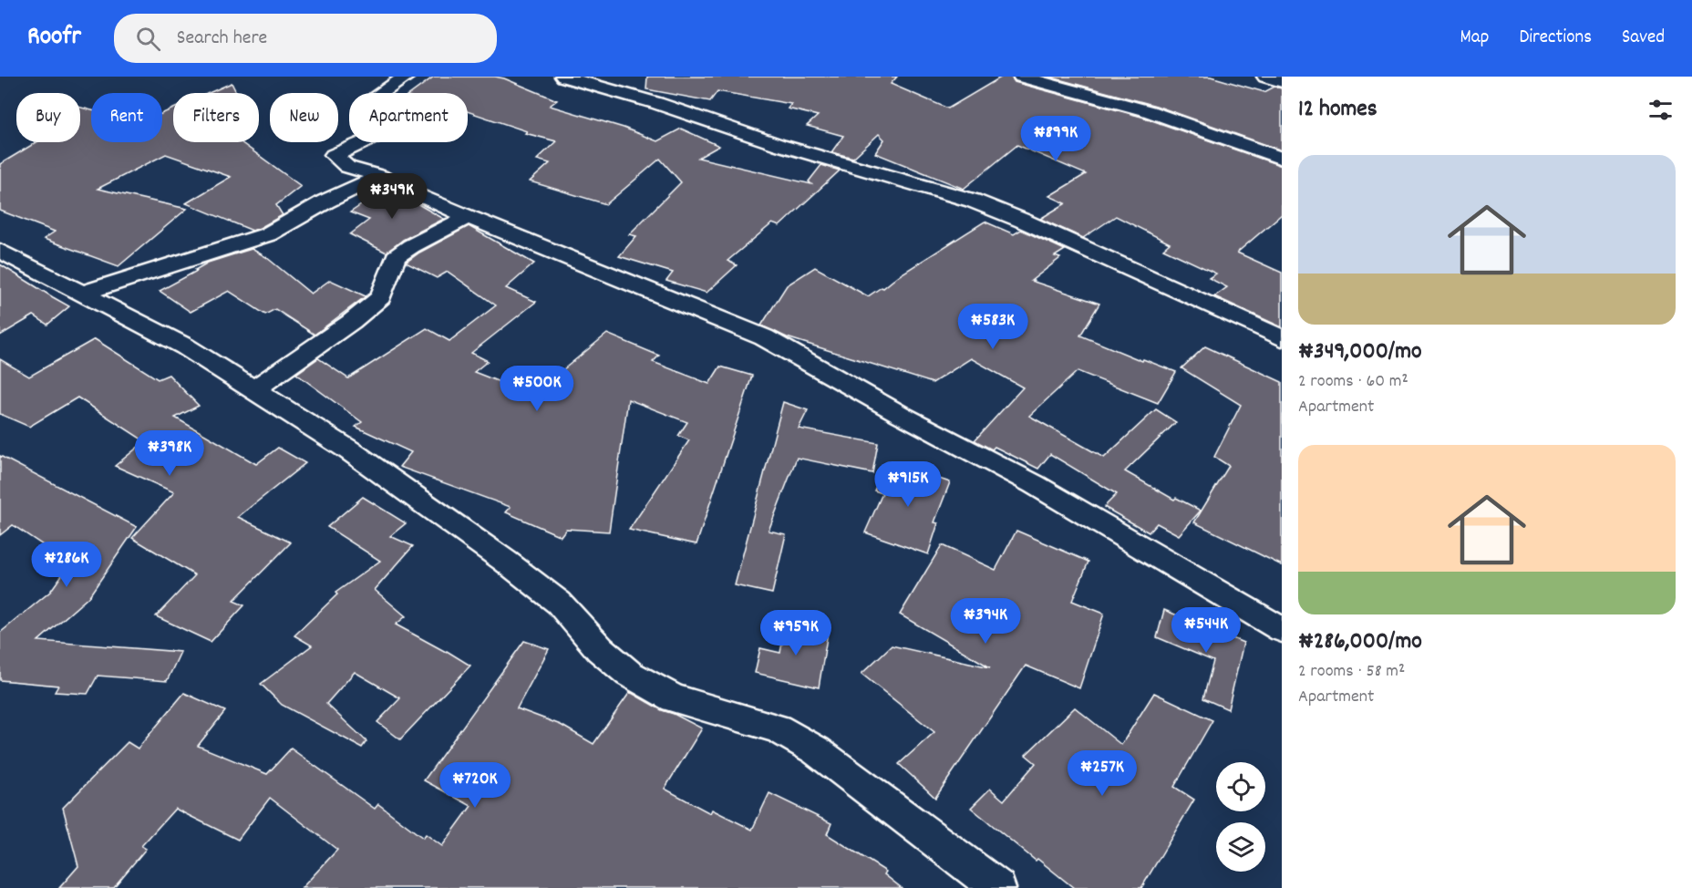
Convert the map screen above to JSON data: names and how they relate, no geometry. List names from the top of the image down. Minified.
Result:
{"page":{"header":"Roofr","search":"Search here","nav":["Map","Directions","Saved"],"heading":"12 homes","chip":["Buy","Rent","Filters","New","Apartment"],"price":["₦899K","₦349K","₦583K","₦500K","₦398K","₦915K","₦286K","₦394K","₦544K","₦959K","₦257K","₦720K"],"list":[{"name":"₦349,000/mo","note":"2 rooms · 60 m² · Apartment"},{"name":"₦286,000/mo","note":"2 rooms · 58 m² · Apartment"}]}}
